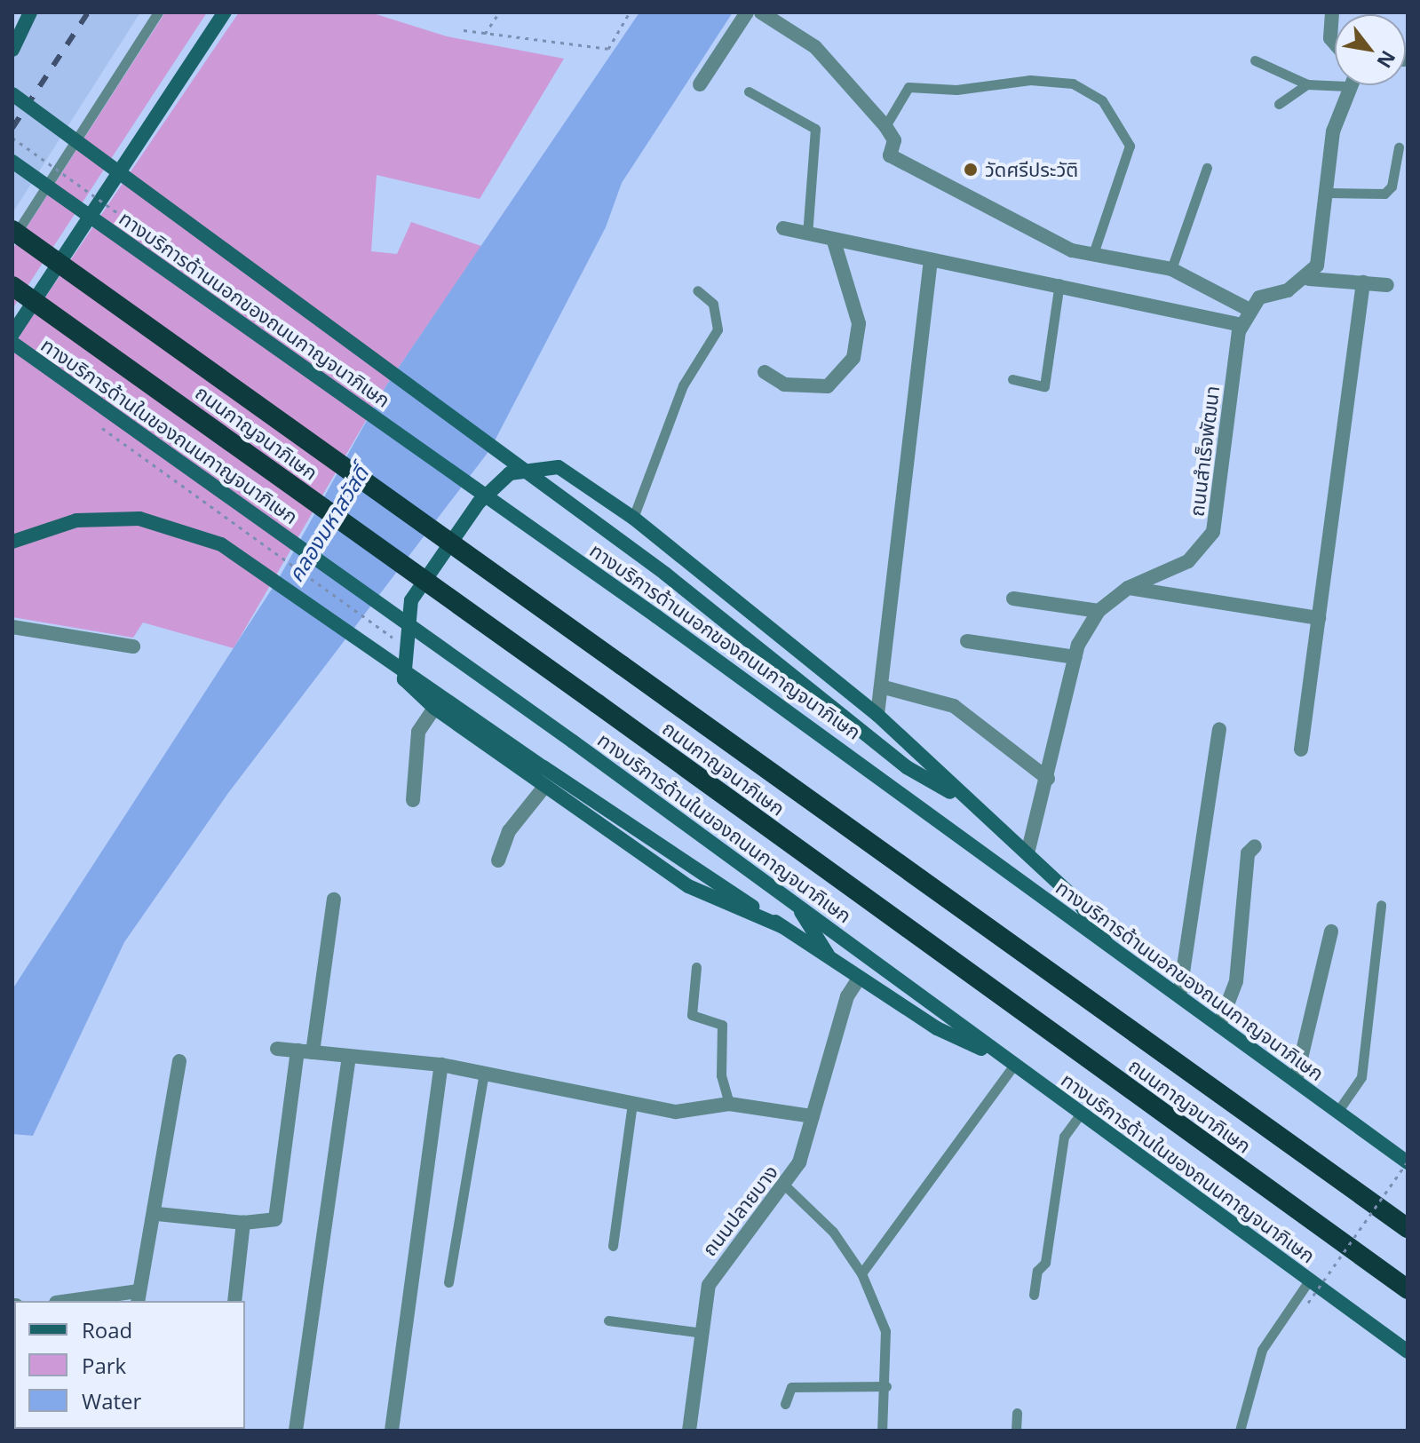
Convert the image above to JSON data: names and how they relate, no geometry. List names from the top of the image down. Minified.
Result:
{"streets":{"highway":["ถนนกาญจนาภิเษก"],"main road":["ทางบริการด้านนอกของถนนกาญจนาภิเษก","ทางบริการด้านในของถนนกาญจนาภิเษก"],"street":["ถนนสำเร็จพัฒนา","ถนนปลายบาง"]},"water":["คลองมหาสวัสดิ์"],"places":["วัดศรีประวัติ"],"legend":["Road","Park","Water"],"north":"bottom right"}
